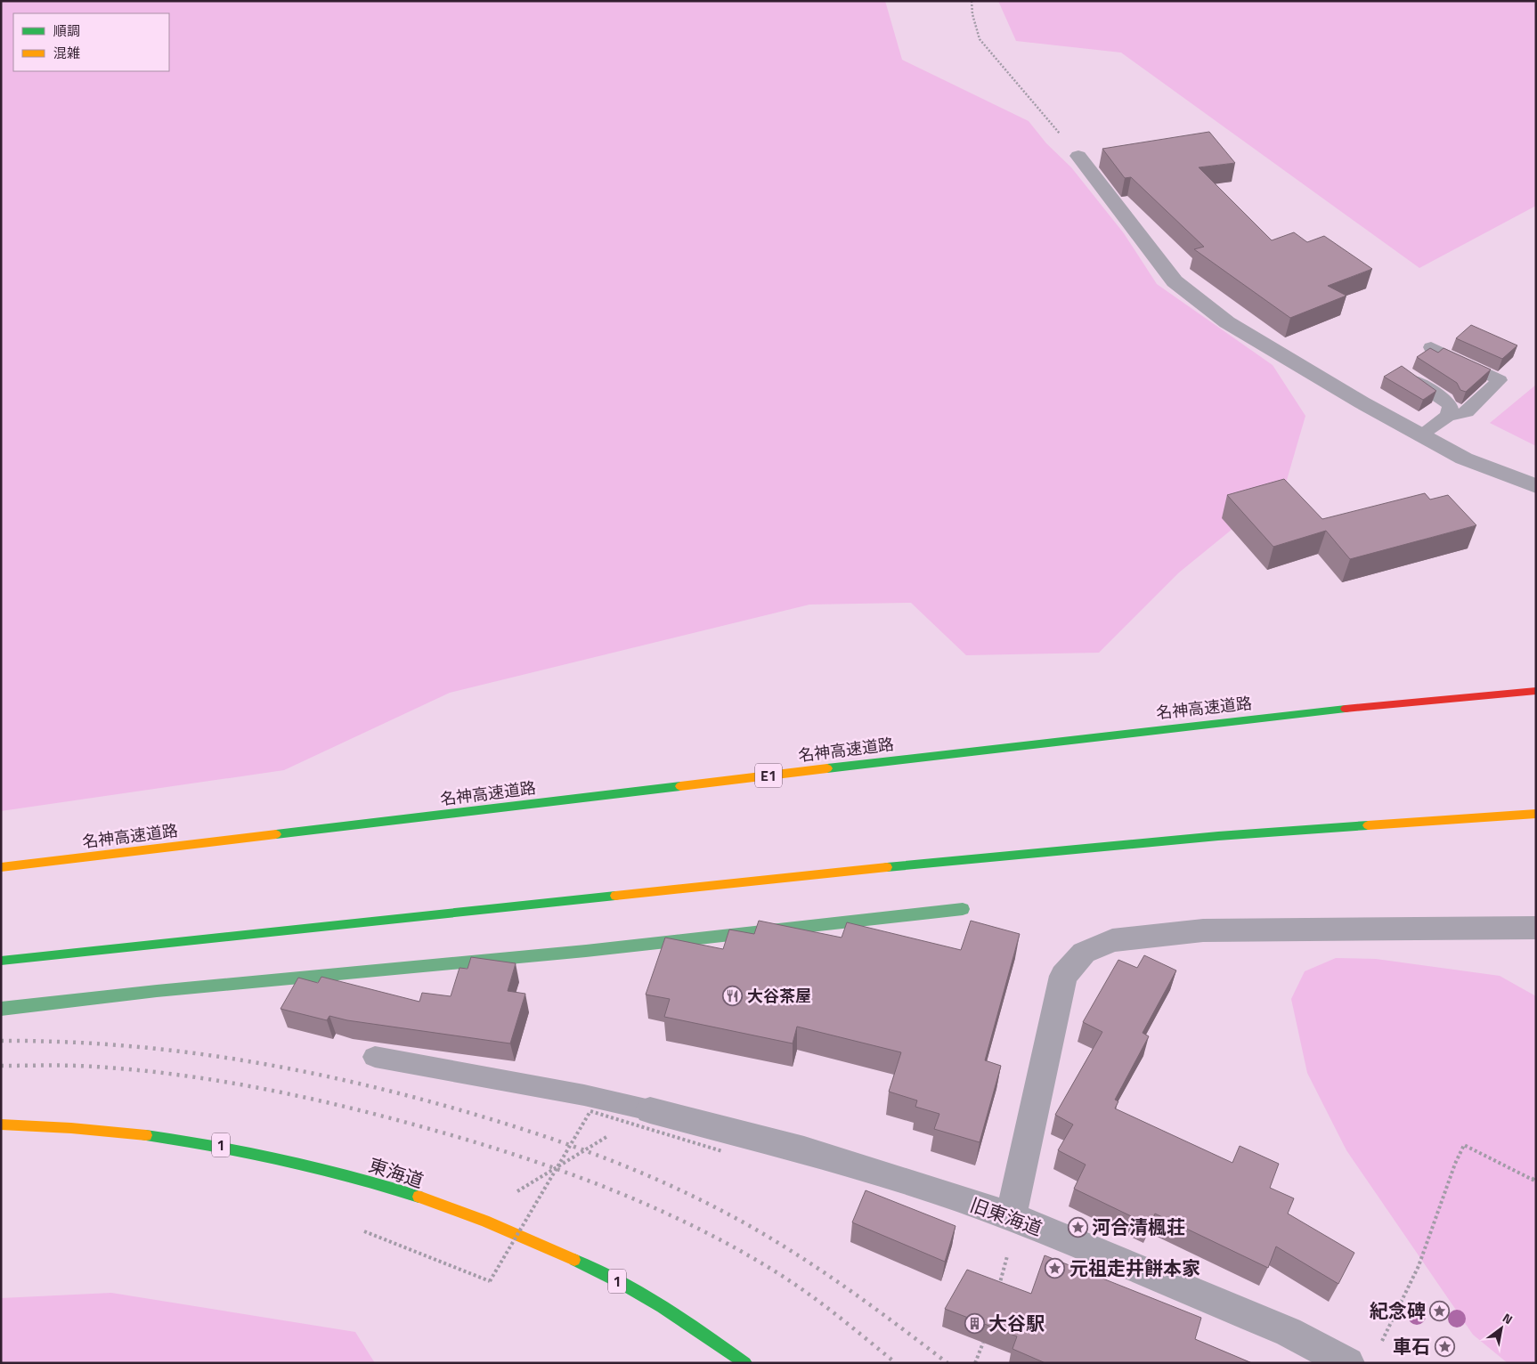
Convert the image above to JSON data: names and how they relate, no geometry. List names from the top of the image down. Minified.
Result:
{"streets":{"highway":["名神高速道路","E1","1","東海道"],"street":["旧東海道"]},"places":{"restaurant":["大谷茶屋"],"place":["河合清楓荘","元祖走井餅本家","紀念碑","車石"],"building":["大谷駅"]},"legend":["順調","混雑"],"north":"top right"}
